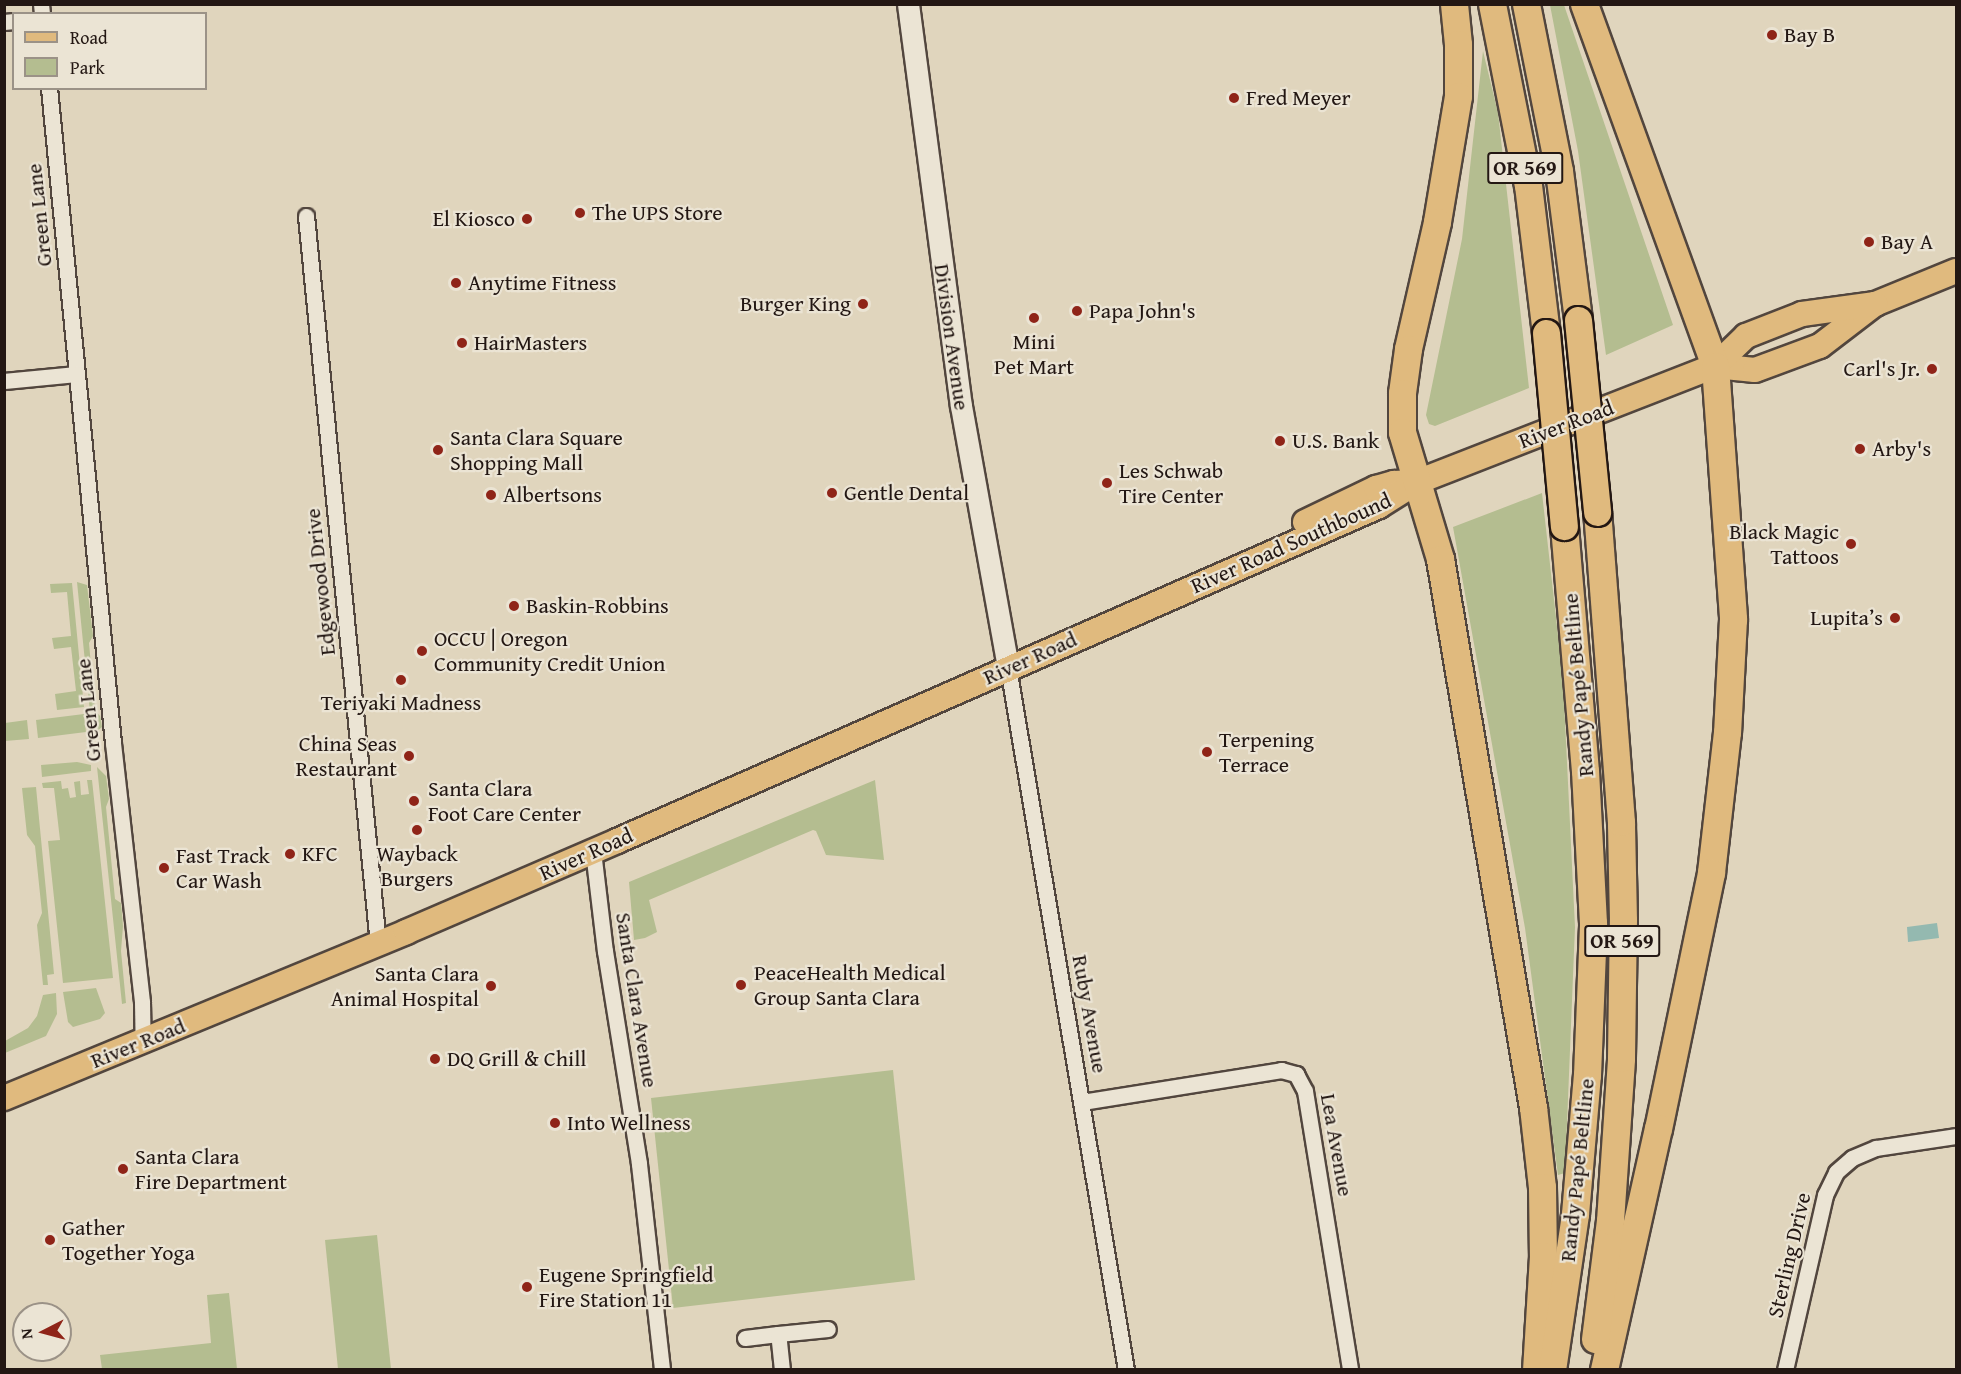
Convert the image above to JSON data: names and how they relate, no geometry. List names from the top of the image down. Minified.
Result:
{"streets":{"highway":["OR 569","Randy Papé Beltline"],"main road":["River Road"],"street":["Green Lane","Division Avenue","Edgewood Drive","Santa Clara Avenue","Ruby Avenue","Lea Avenue","Sterling Drive"]},"crossings":[["Green Lane","River Road"],["Division Avenue","River Road"],["Division Avenue","Ruby Avenue"],["River Road","Edgewood Drive"],["River Road","Santa Clara Avenue"],["River Road","Ruby Avenue"],["Ruby Avenue","Lea Avenue"]],"places":["Bay B","Fred Meyer","The UPS Store","El Kiosco","Bay A","Anytime Fitness","Burger King","Papa John's","Mini Pet Mart","HairMasters","Carl's Jr.","U.S. Bank","Arby's","Santa Clara Square Shopping Mall","Les Schwab Tire Center","Gentle Dental","Albertsons","Black Magic Tattoos","Baskin-Robbins","Lupita’s","OCCU | Oregon Community Credit Union","Teriyaki Madness","Terpening Terrace","China Seas Restaurant","Santa Clara Foot Care Center","Wayback Burgers","KFC","Fast Track Car Wash","PeaceHealth Medical Group Santa Clara","Santa Clara Animal Hospital","DQ Grill & Chill","Into Wellness","Santa Clara Fire Department","Gather Together Yoga","Eugene Springfield Fire Station 11"],"legend":["Road","Park"],"north":"left"}
